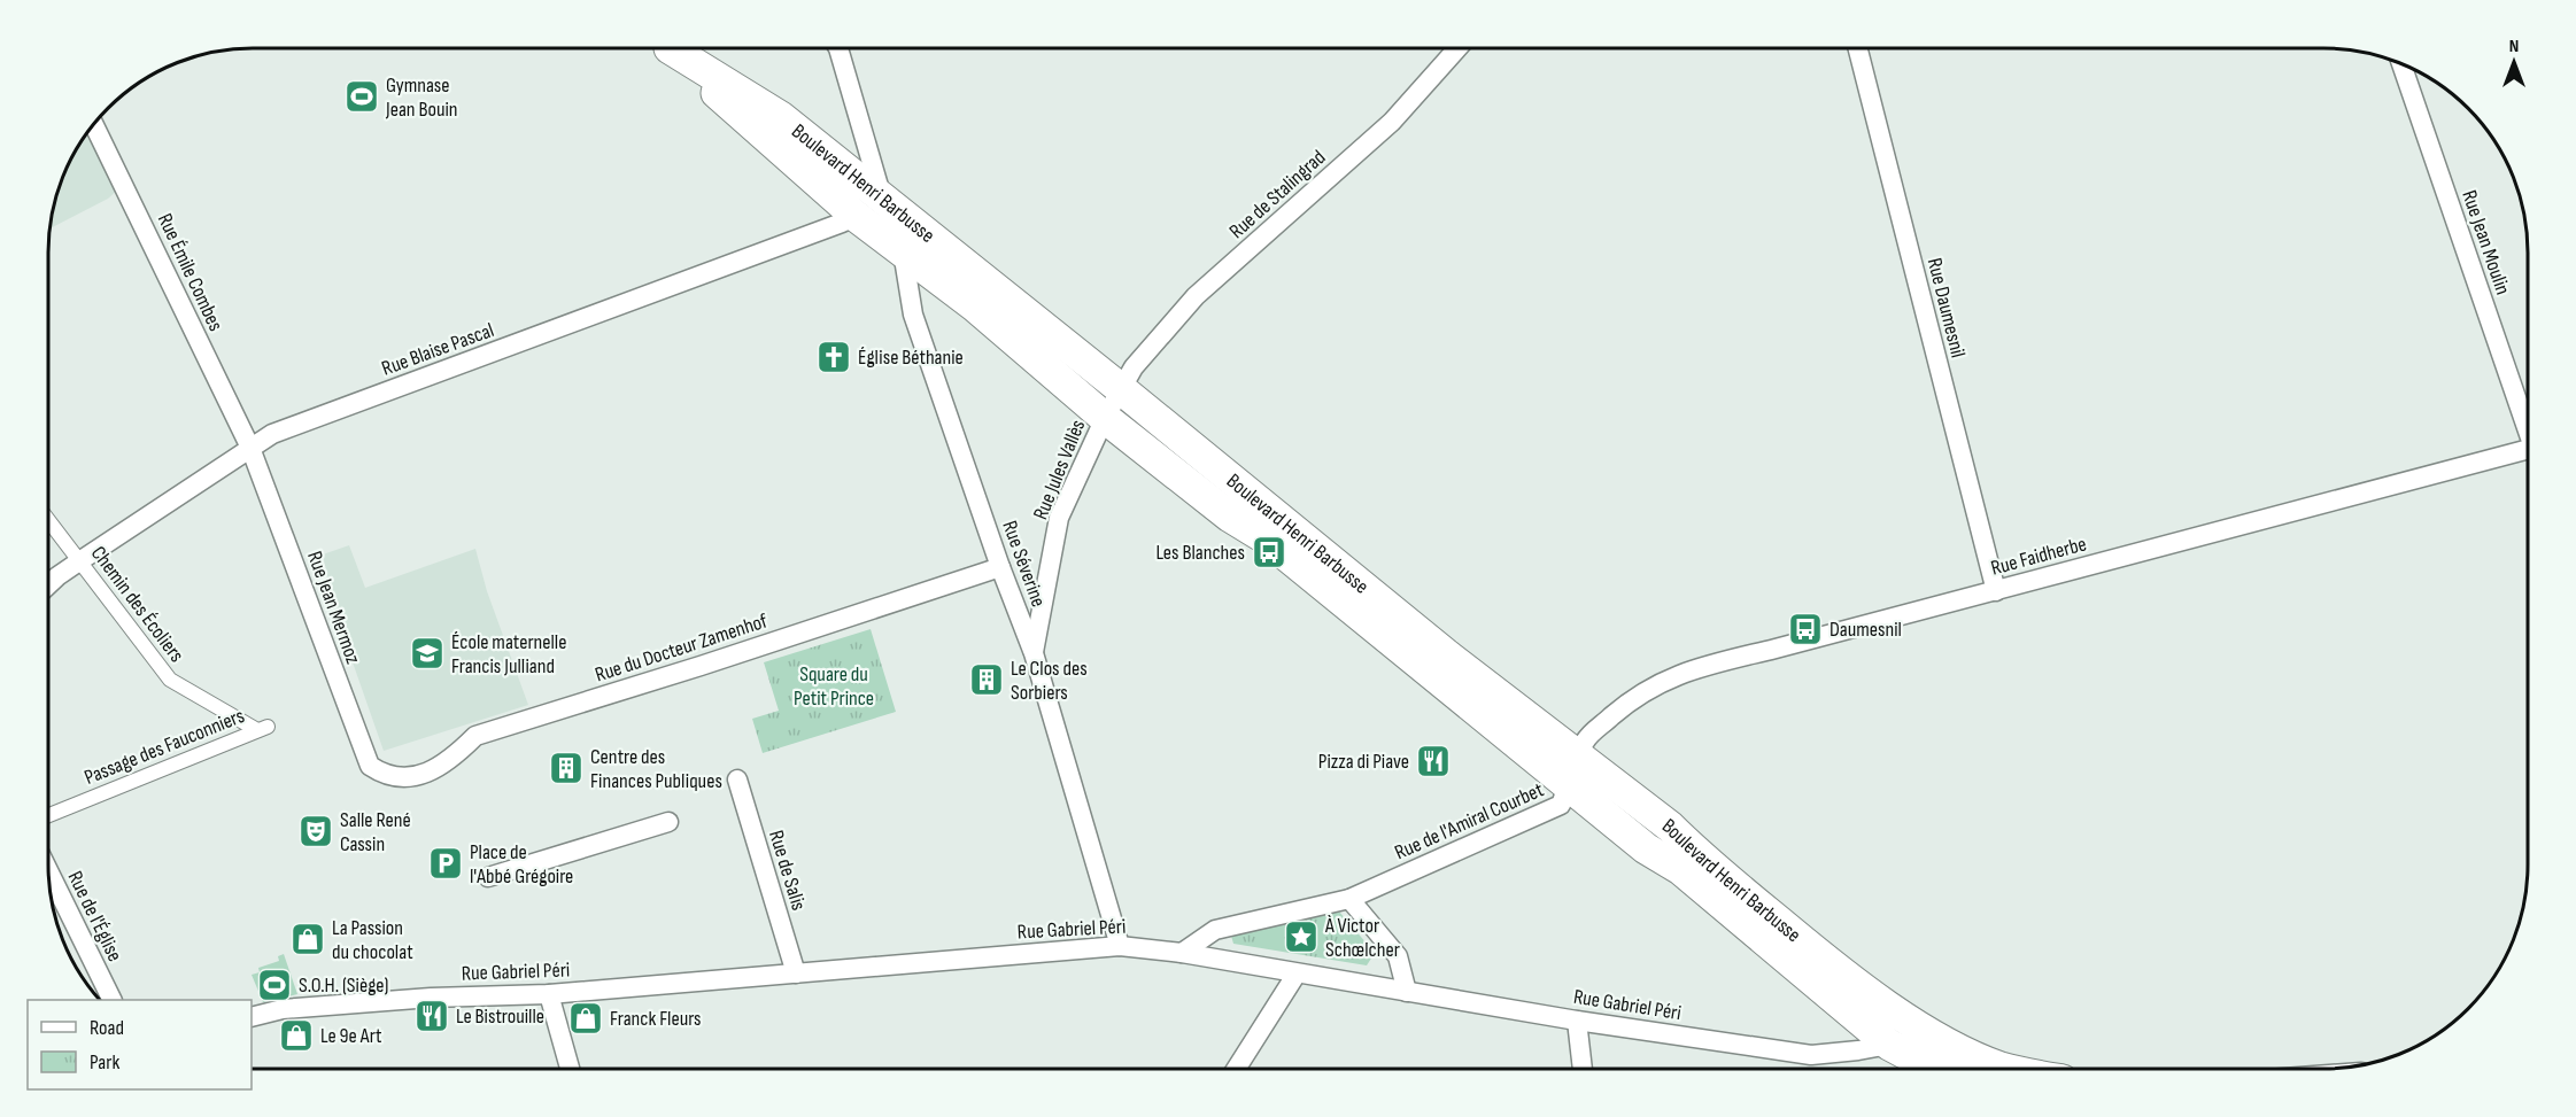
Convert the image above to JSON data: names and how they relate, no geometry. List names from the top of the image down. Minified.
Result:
{"streets":{"main road":["Boulevard Henri Barbusse"],"street":["Rue de Stalingrad","Rue Jean Moulin","Rue Émile Combes","Rue Daumesnil","Rue Blaise Pascal","Rue Jules Vallès","Rue Faidherbe","Rue Séverine","Chemin des Écoliers","Rue Jean Mermoz","Rue du Docteur Zamenhof","Passage des Fauconniers","Rue de l'Amiral Courbet","Rue de Salis","Rue de l'Église","Rue Gabriel Péri"]},"crossings":[["Boulevard Henri Barbusse","Rue de Stalingrad"],["Boulevard Henri Barbusse","Rue Blaise Pascal"],["Boulevard Henri Barbusse","Rue Jules Vallès"],["Boulevard Henri Barbusse","Rue Faidherbe"],["Boulevard Henri Barbusse","Rue Séverine"],["Boulevard Henri Barbusse","Rue de l'Amiral Courbet"],["Boulevard Henri Barbusse","Rue Gabriel Péri"],["Rue de Stalingrad","Rue Jules Vallès"],["Rue Émile Combes","Rue Blaise Pascal"],["Rue Émile Combes","Rue Jean Mermoz"],["Rue Daumesnil","Rue Faidherbe"],["Rue Blaise Pascal","Rue Séverine"],["Rue Blaise Pascal","Chemin des Écoliers"],["Rue Blaise Pascal","Rue Jean Mermoz"],["Rue Jules Vallès","Rue Séverine"],["Rue Faidherbe","Rue de l'Amiral Courbet"],["Rue Séverine","Rue du Docteur Zamenhof"],["Rue Séverine","Rue Gabriel Péri"],["Chemin des Écoliers","Passage des Fauconniers"],["Rue Jean Mermoz","Rue du Docteur Zamenhof"],["Rue de l'Amiral Courbet","Rue Gabriel Péri"],["Rue de Salis","Rue Gabriel Péri"]],"parks":["Square du Petit Prince"],"places":{"sports":["Gymnase Jean Bouin","S.O.H. (Siège)"],"church":["Église Béthanie"],"bus stop":["Les Blanches","Daumesnil"],"school or university":["École maternelle Francis Julliand"],"building":["Le Clos des Sorbiers","Centre des Finances Publiques"],"restaurant":["Pizza di Piave","Le Bistrouille"],"theatre":["Salle René Cassin"],"parking":["Place de l'Abbé Grégoire"],"place":["À Victor Schœlcher"],"shop":["La Passion du chocolat","Franck Fleurs","Le 9e Art"]},"legend":["Road","Park"],"north":"top"}
